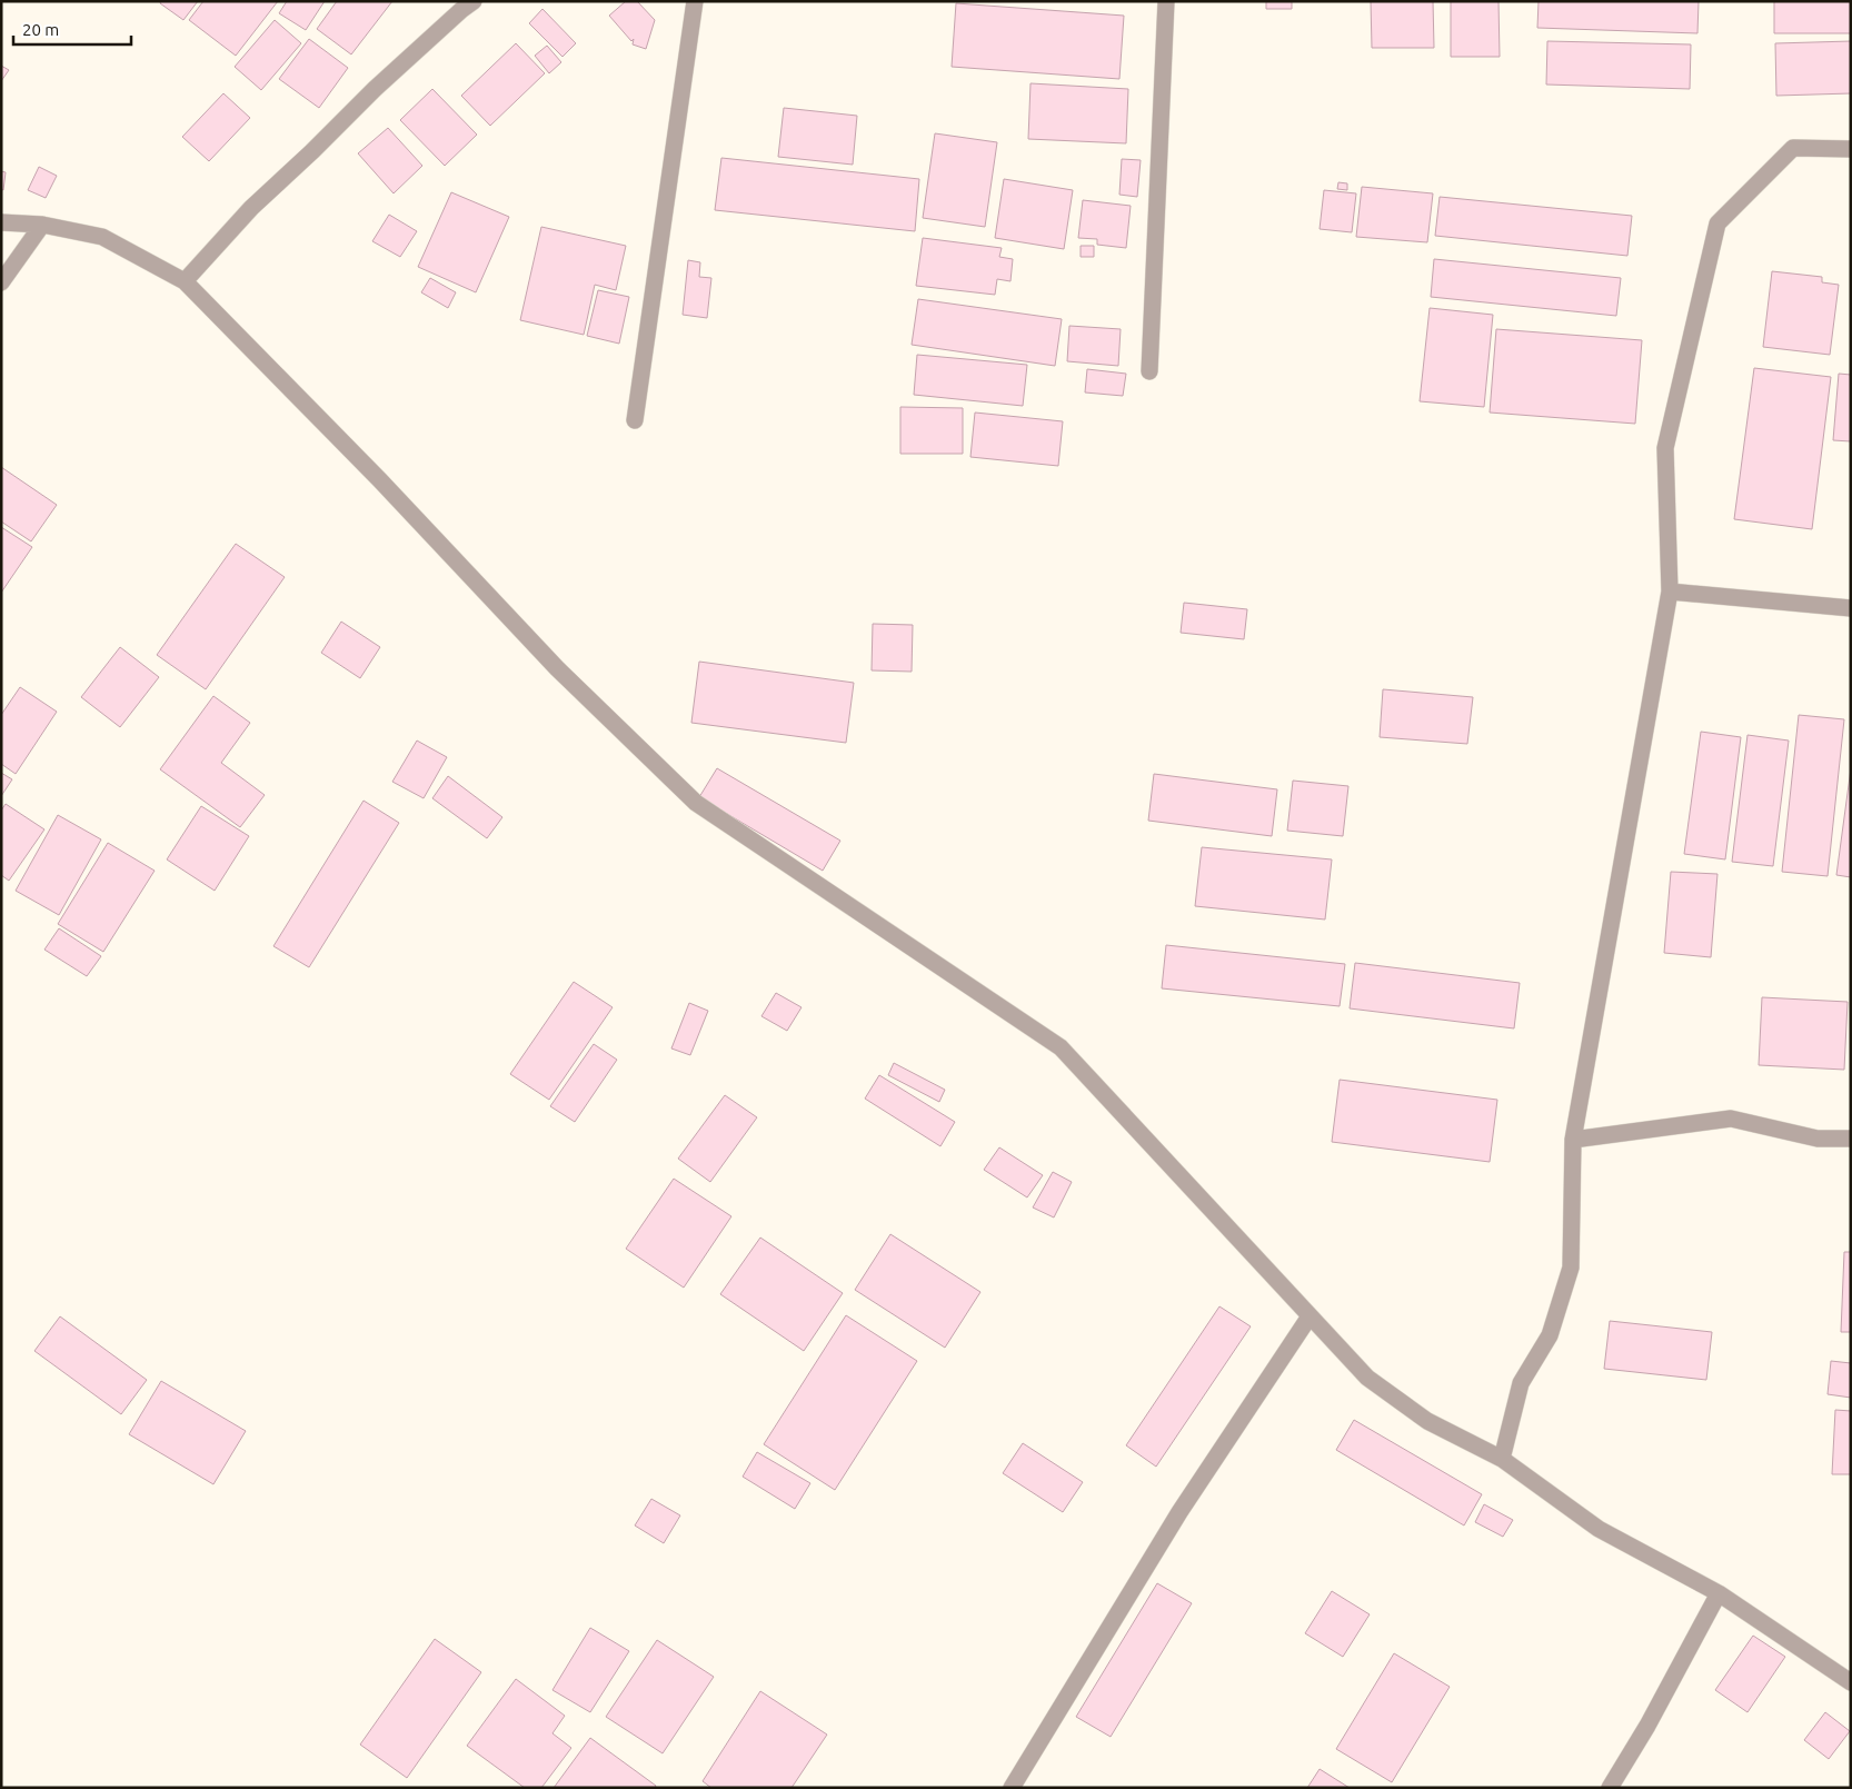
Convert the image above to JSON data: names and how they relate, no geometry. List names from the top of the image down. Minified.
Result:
{"scale_bar":"20 m"}
